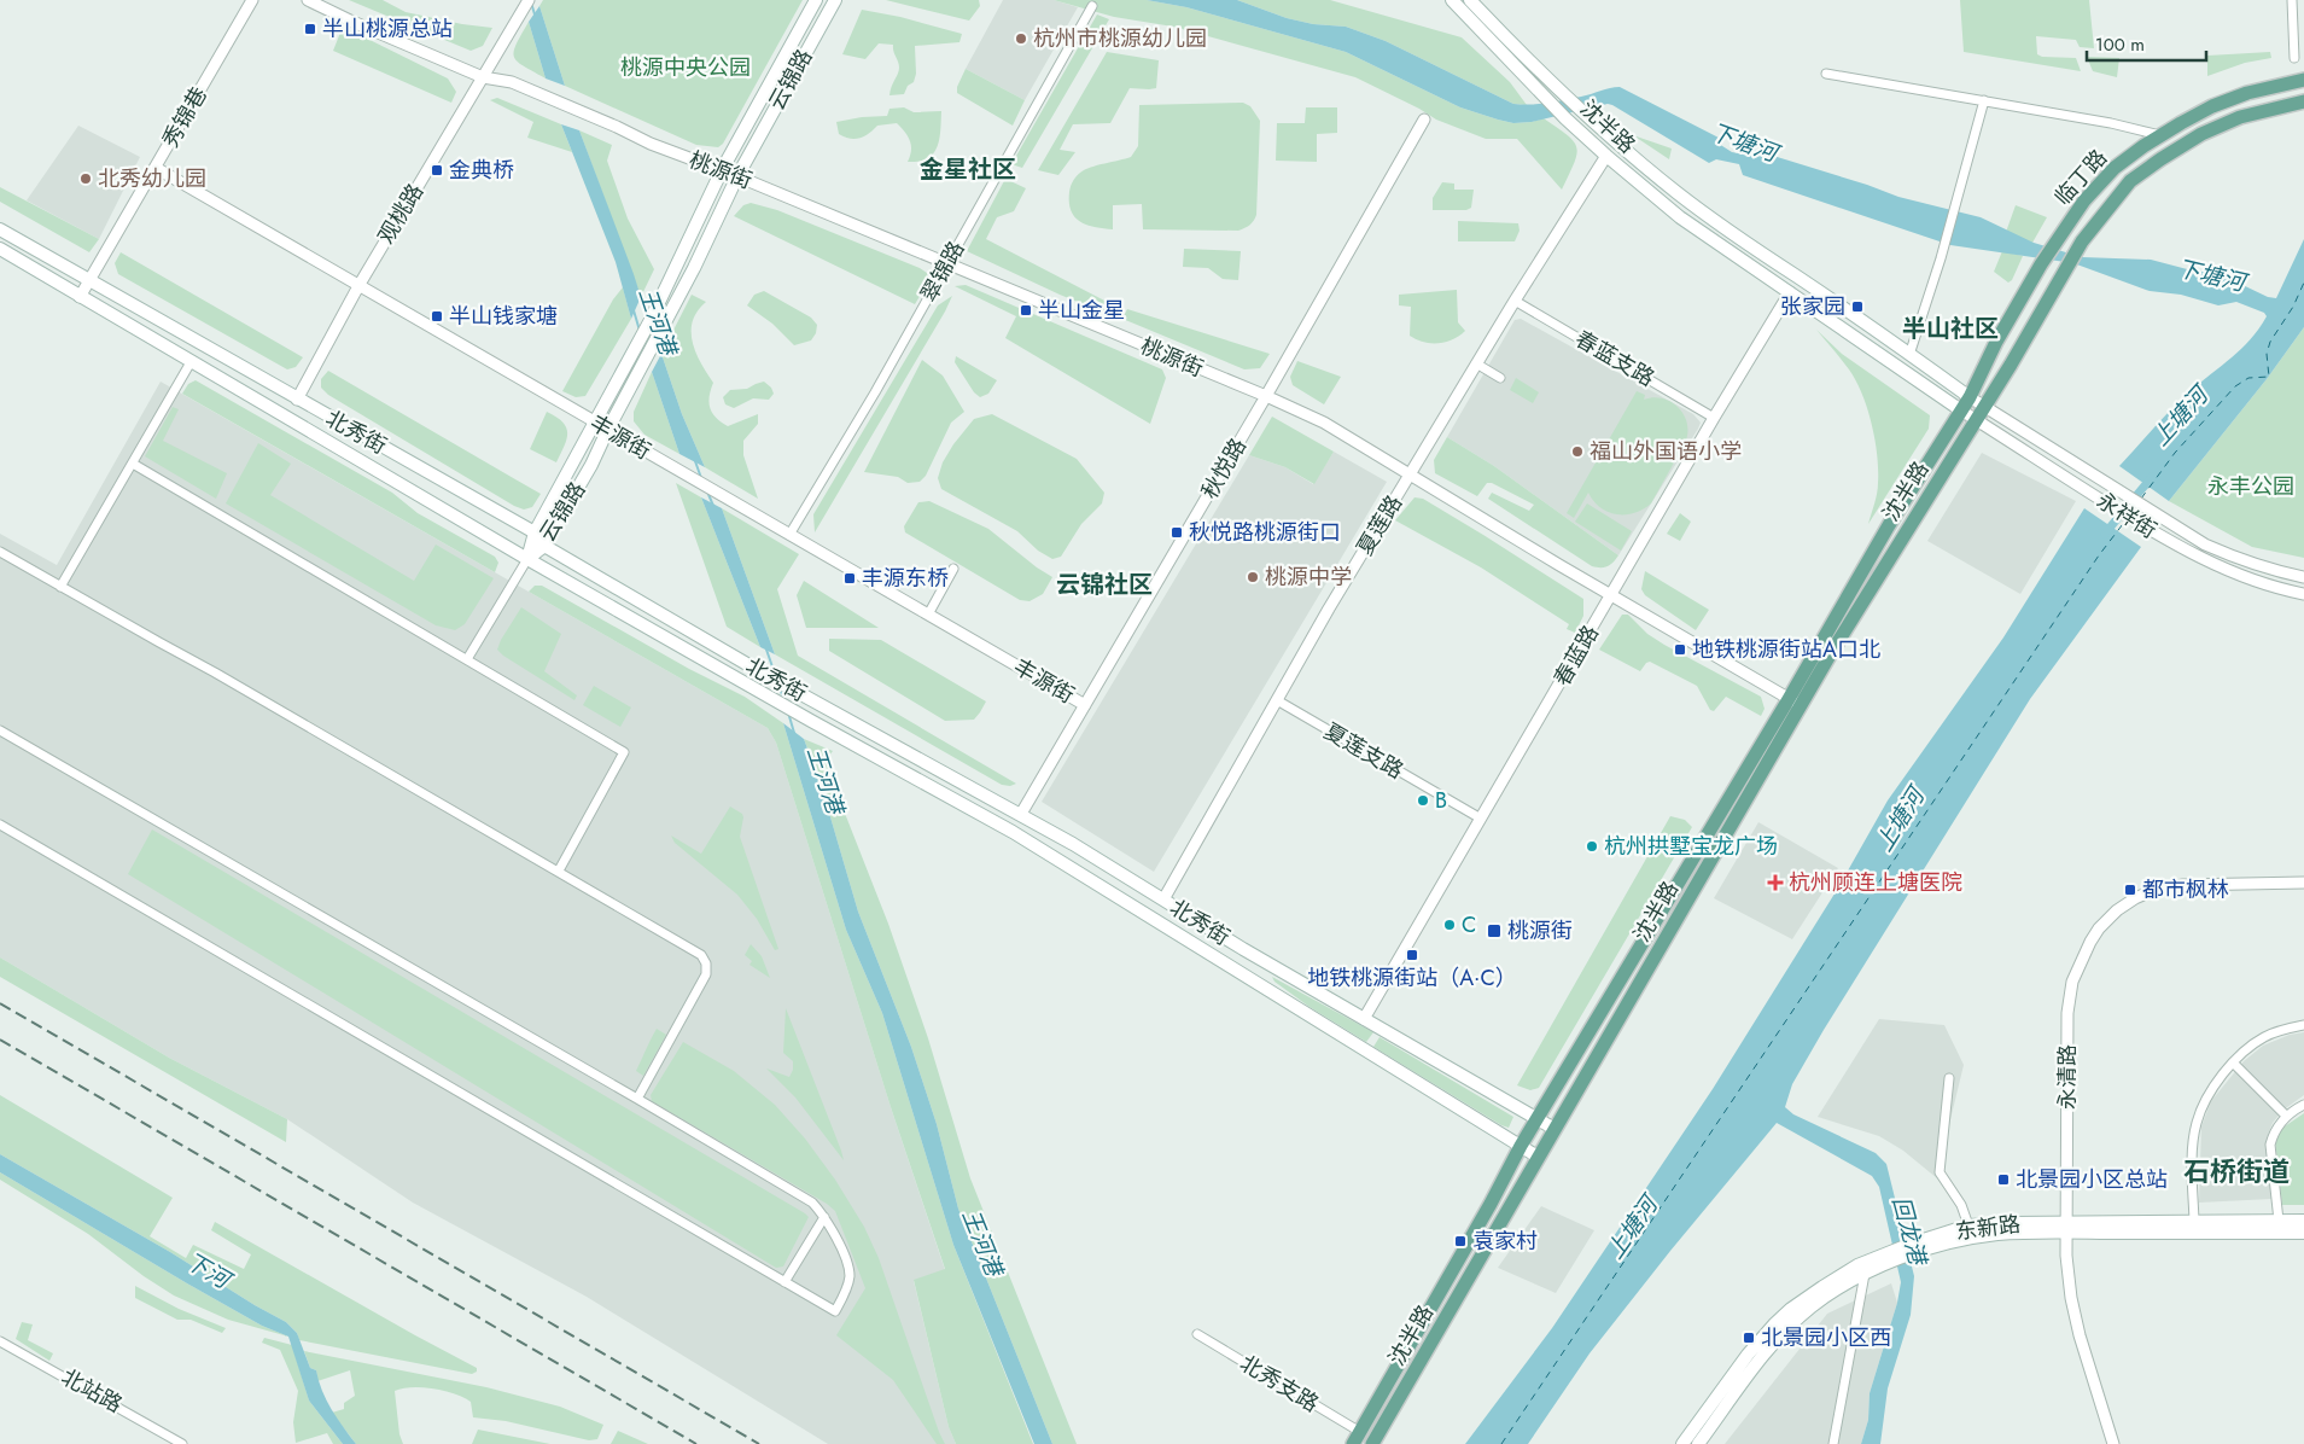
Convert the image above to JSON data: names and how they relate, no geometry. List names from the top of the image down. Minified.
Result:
{"streets":{"main road":["云锦路","沈半路","临丁路","北秀街","东新路"],"street":["秀锦巷","桃源街","观桃路","翠锦路","春蓝支路","丰源街","秋悦路","永祥街","夏莲路","春蓝路","夏莲支路","永清路","北秀支路","北站路"]},"crossings":[["云锦路","桃源街"],["云锦路","北秀街"],["云锦路","丰源街"],["秀锦巷","北秀街"],["秀锦巷","丰源街"],["沈半路","桃源街"],["沈半路","临丁路"],["沈半路","北秀街"],["沈半路","永祥街"],["沈半路","夏莲路"],["沈半路","春蓝路"],["沈半路","北秀支路"],["桃源街","观桃路"],["桃源街","翠锦路"],["桃源街","秋悦路"],["桃源街","夏莲路"],["桃源街","春蓝路"],["临丁路","永祥街"],["观桃路","北秀街"],["观桃路","丰源街"],["翠锦路","丰源街"],["春蓝支路","夏莲路"],["春蓝支路","春蓝路"],["北秀街","秋悦路"],["北秀街","夏莲路"],["北秀街","春蓝路"],["丰源街","秋悦路"],["夏莲路","夏莲支路"],["春蓝路","夏莲支路"],["永清路","东新路"]],"districts":["金星社区","半山社区","云锦社区","石桥街道"],"water":["下塘河","王河港","上塘河","回龙港","下河"],"parks":["桃源中央公园","永丰公园"],"places":{"transit":["半山桃源总站","金典桥","张家园","半山金星","半山钱家塘","秋悦路桃源街口","丰源东桥","地铁桃源街站A口北","都市枫林","桃源街","地铁桃源街站（A·C）","北景园小区总站","袁家村","北景园小区西"],"other":["杭州市桃源幼儿园","北秀幼儿园","福山外国语小学","桃源中学","B","杭州拱墅宝龙广场","C"],"health":["杭州顾连上塘医院"]},"scale_bar":"100 m"}
